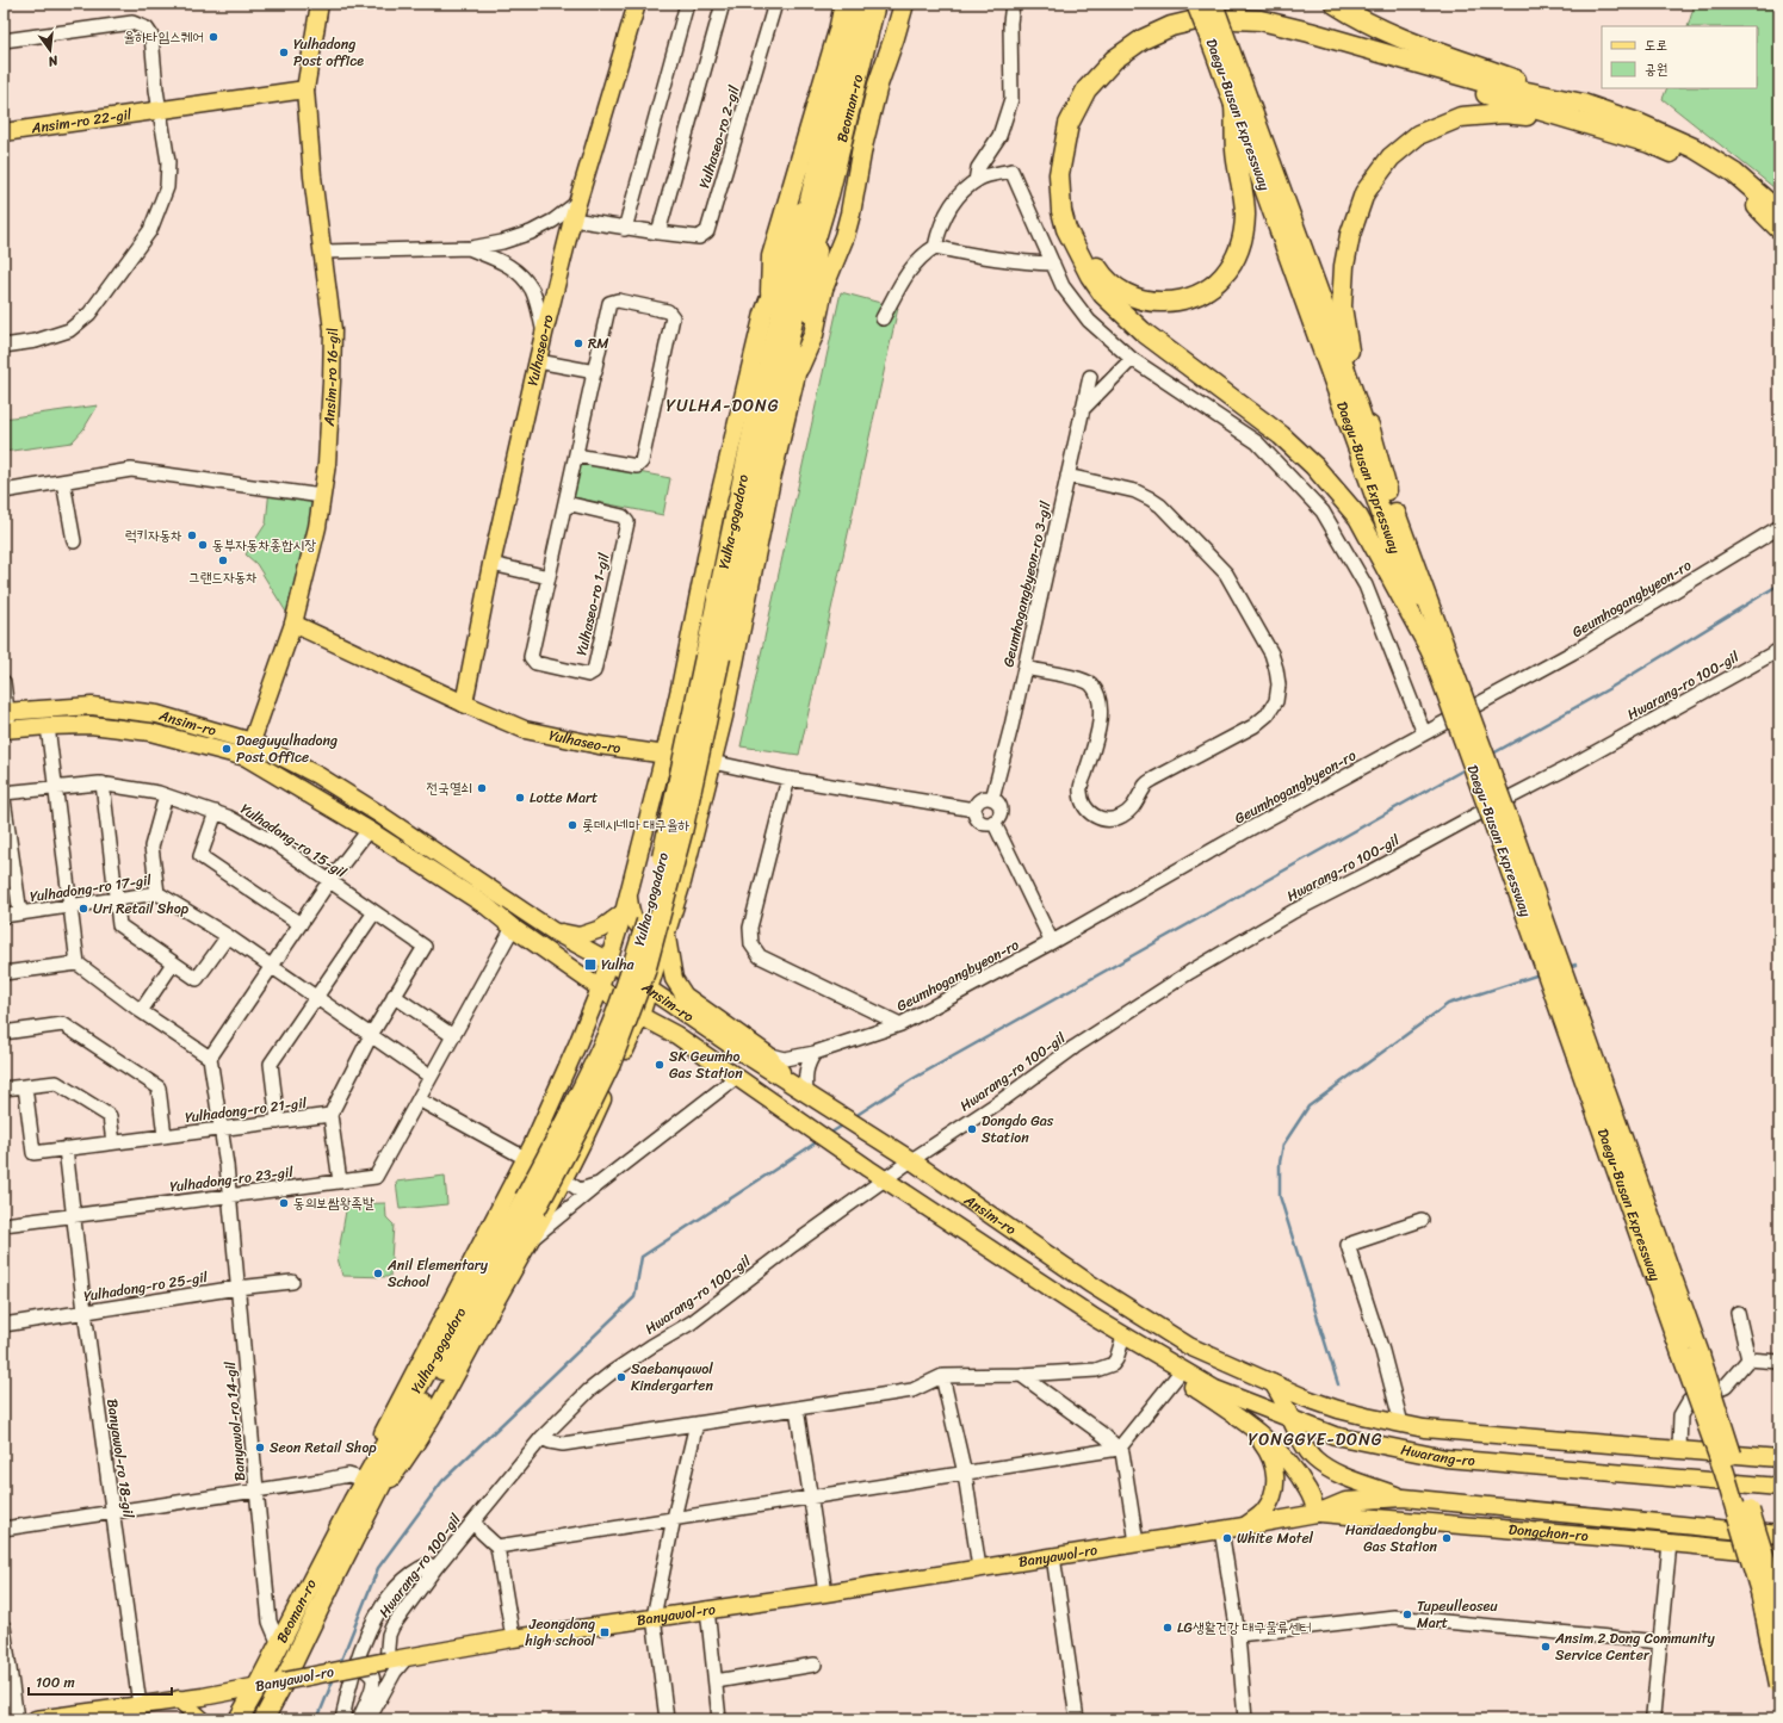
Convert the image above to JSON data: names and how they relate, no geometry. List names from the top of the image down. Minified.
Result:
{"streets":{"highway":["Beoman-ro","Daegu-Busan Expressway","Yulha-gogadoro"],"main road":["Ansim-ro 22-gil","Yulhaseo-ro","Ansim-ro 16-gil","Ansim-ro","Hwarang-ro","Dongchon-ro","Banyawol-ro"],"street":["Yulhaseo-ro 2-gil","Geumhogangbyeon-ro 3-gil","Geumhogangbyeon-ro","Yulhaseo-ro 1-gil","Hwarang-ro 100-gil","Yulhadong-ro 15-gil","Yulhadong-ro 17-gil","Yulhadong-ro 21-gil","Yulhadong-ro 23-gil","Yulhadong-ro 25-gil","Banyawol-ro 14-gil","Banyawol-ro 18-gil"]},"crossings":[["Beoman-ro","Yulha-gogadoro"],["Beoman-ro","Banyawol-ro 14-gil"],["Beoman-ro","Banyawol-ro"],["Ansim-ro 22-gil","Ansim-ro 16-gil"],["Yulhaseo-ro 2-gil","Yulhaseo-ro"],["Yulhaseo-ro","Ansim-ro 16-gil"],["Ansim-ro 16-gil","Ansim-ro"],["Hwarang-ro 100-gil","Ansim-ro"],["Hwarang-ro 100-gil","Banyawol-ro"],["Ansim-ro","Yulhadong-ro 23-gil"],["Ansim-ro","Hwarang-ro"],["Yulhadong-ro 17-gil","Yulhadong-ro 23-gil"],["Yulhadong-ro 21-gil","Banyawol-ro 14-gil"],["Yulhadong-ro 21-gil","Banyawol-ro 18-gil"],["Yulhadong-ro 23-gil","Banyawol-ro 14-gil"],["Yulhadong-ro 23-gil","Banyawol-ro 18-gil"],["Yulhadong-ro 25-gil","Banyawol-ro 14-gil"],["Yulhadong-ro 25-gil","Banyawol-ro 18-gil"],["Banyawol-ro 18-gil","Banyawol-ro"],["Dongchon-ro","Banyawol-ro"]],"districts":["YULHA-DONG","YONGGYE-DONG"],"places":{"other":["율하타임스퀘어","Yulhadong Post office","RM","럭키자동차","동부자동차종합시장","그랜드자동차","Daeguyulhadong Post Office","전국열쇠","Lotte Mart","롯데시네마 대구율하","Uri Retail Shop","SK Geumho Gas Station","Dongdo Gas Station","동의보쌈왕족발","Anil Elementary School","Saebanyawol Kindergarten","Seon Retail Shop","White Motel","Handaedongbu Gas Station","Tupeulleoseu Mart","LG생활건강 대구물류센터","Ansim 2 Dong Community Service Center"],"transit":["Yulha","Jeongdong high school"]},"legend":["도로","공원"],"scale_bar":"100 m","north":"bottom"}
